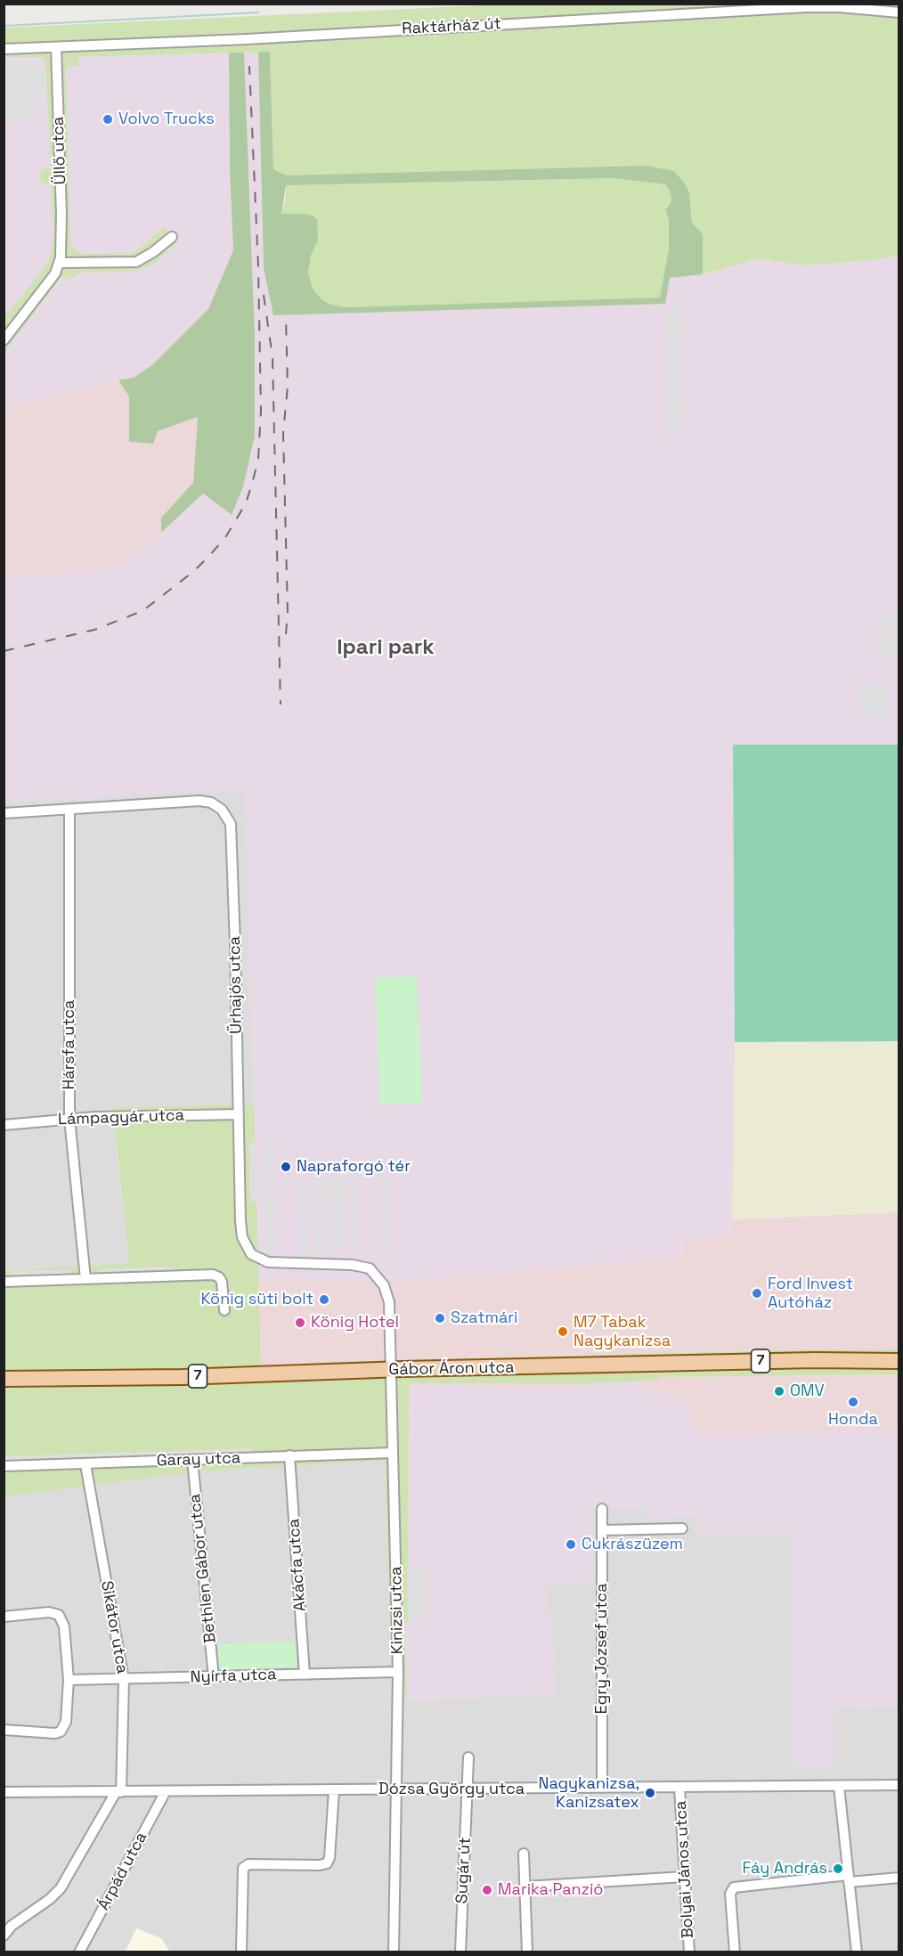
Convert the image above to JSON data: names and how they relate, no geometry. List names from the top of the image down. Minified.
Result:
{"streets":{"main road":["7","Gábor Áron utca"],"street":["Raktárház út","Üllő utca","Űrhajós utca","Hársfa utca","Lámpagyár utca","Garay utca","Akácfa utca","Bethlen Gábor utca","Kinizsi utca","Sikátor utca","Egry József utca","Nyírfa utca","Dózsa György utca","Bolyai János utca","Sugár út","Árpád utca"]},"crossings":[["Raktárház út","Üllő utca"],["Űrhajós utca","Hársfa utca"],["Űrhajós utca","Lámpagyár utca"],["Űrhajós utca","Kinizsi utca"],["Hársfa utca","Lámpagyár utca"],["Gábor Áron utca","Kinizsi utca"],["Garay utca","Akácfa utca"],["Garay utca","Bethlen Gábor utca"],["Garay utca","Kinizsi utca"],["Garay utca","Sikátor utca"],["Akácfa utca","Nyírfa utca"],["Bethlen Gábor utca","Nyírfa utca"],["Kinizsi utca","Nyírfa utca"],["Kinizsi utca","Dózsa György utca"],["Sikátor utca","Nyírfa utca"],["Sikátor utca","Dózsa György utca"],["Egry József utca","Dózsa György utca"],["Dózsa György utca","Bolyai János utca"],["Dózsa György utca","Sugár út"],["Dózsa György utca","Árpád utca"]],"districts":["Ipari park"],"places":["Volvo Trucks","Napraforgó tér","Ford Invest Autóház","König süti bolt","Szatmári","König Hotel","M7 Tabak Nagykanizsa","OMV","Honda","Cukrászüzem","Nagykanizsa, Kanizsatex","Fáy András","Marika Panzió"]}
